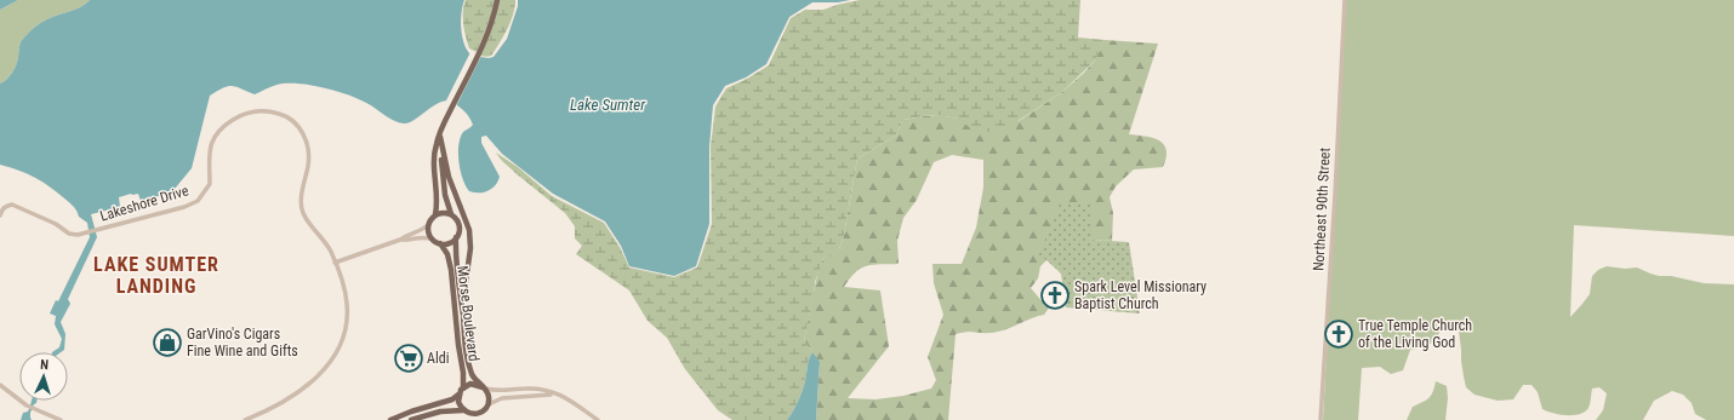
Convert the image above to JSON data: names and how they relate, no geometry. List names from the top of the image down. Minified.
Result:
{"streets":{"main road":["Morse Boulevard"],"street":["Lakeshore Drive","Northeast 90th Street"]},"districts":["LAKE SUMTER LANDING"],"water":["Lake Sumter"],"places":{"church":["Spark Level Missionary Baptist Church","True Temple Church of the Living God"],"shop":["GarVino's Cigars Fine Wine and Gifts"],"supermarket":["Aldi"]},"north":"top"}
